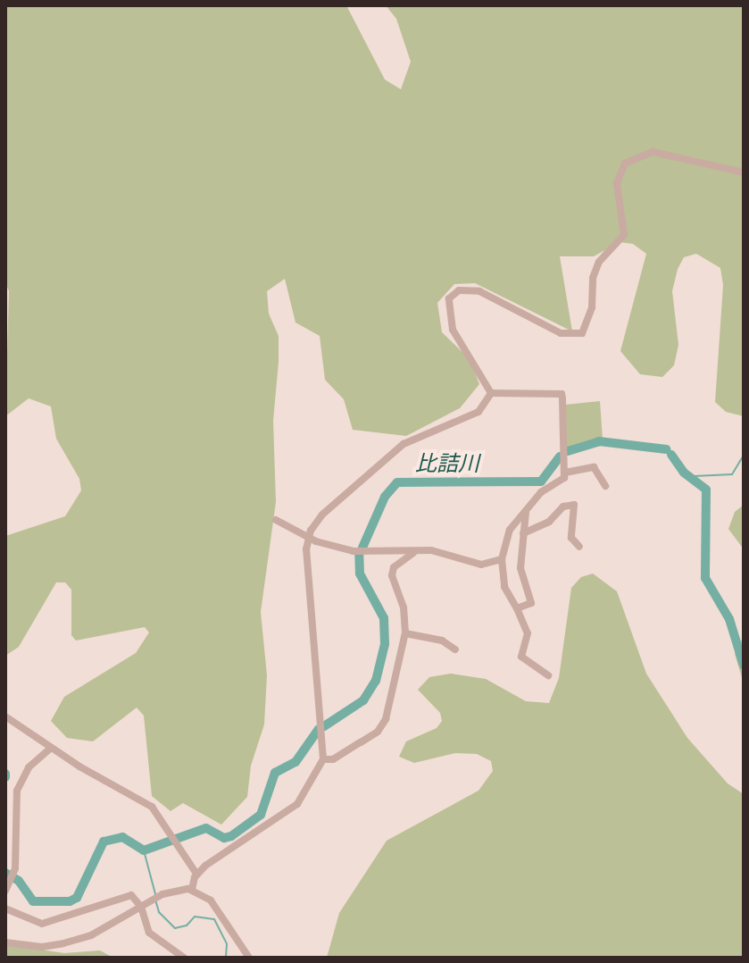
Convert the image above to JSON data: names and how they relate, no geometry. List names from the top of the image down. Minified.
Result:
{"water":["比詰川"]}
